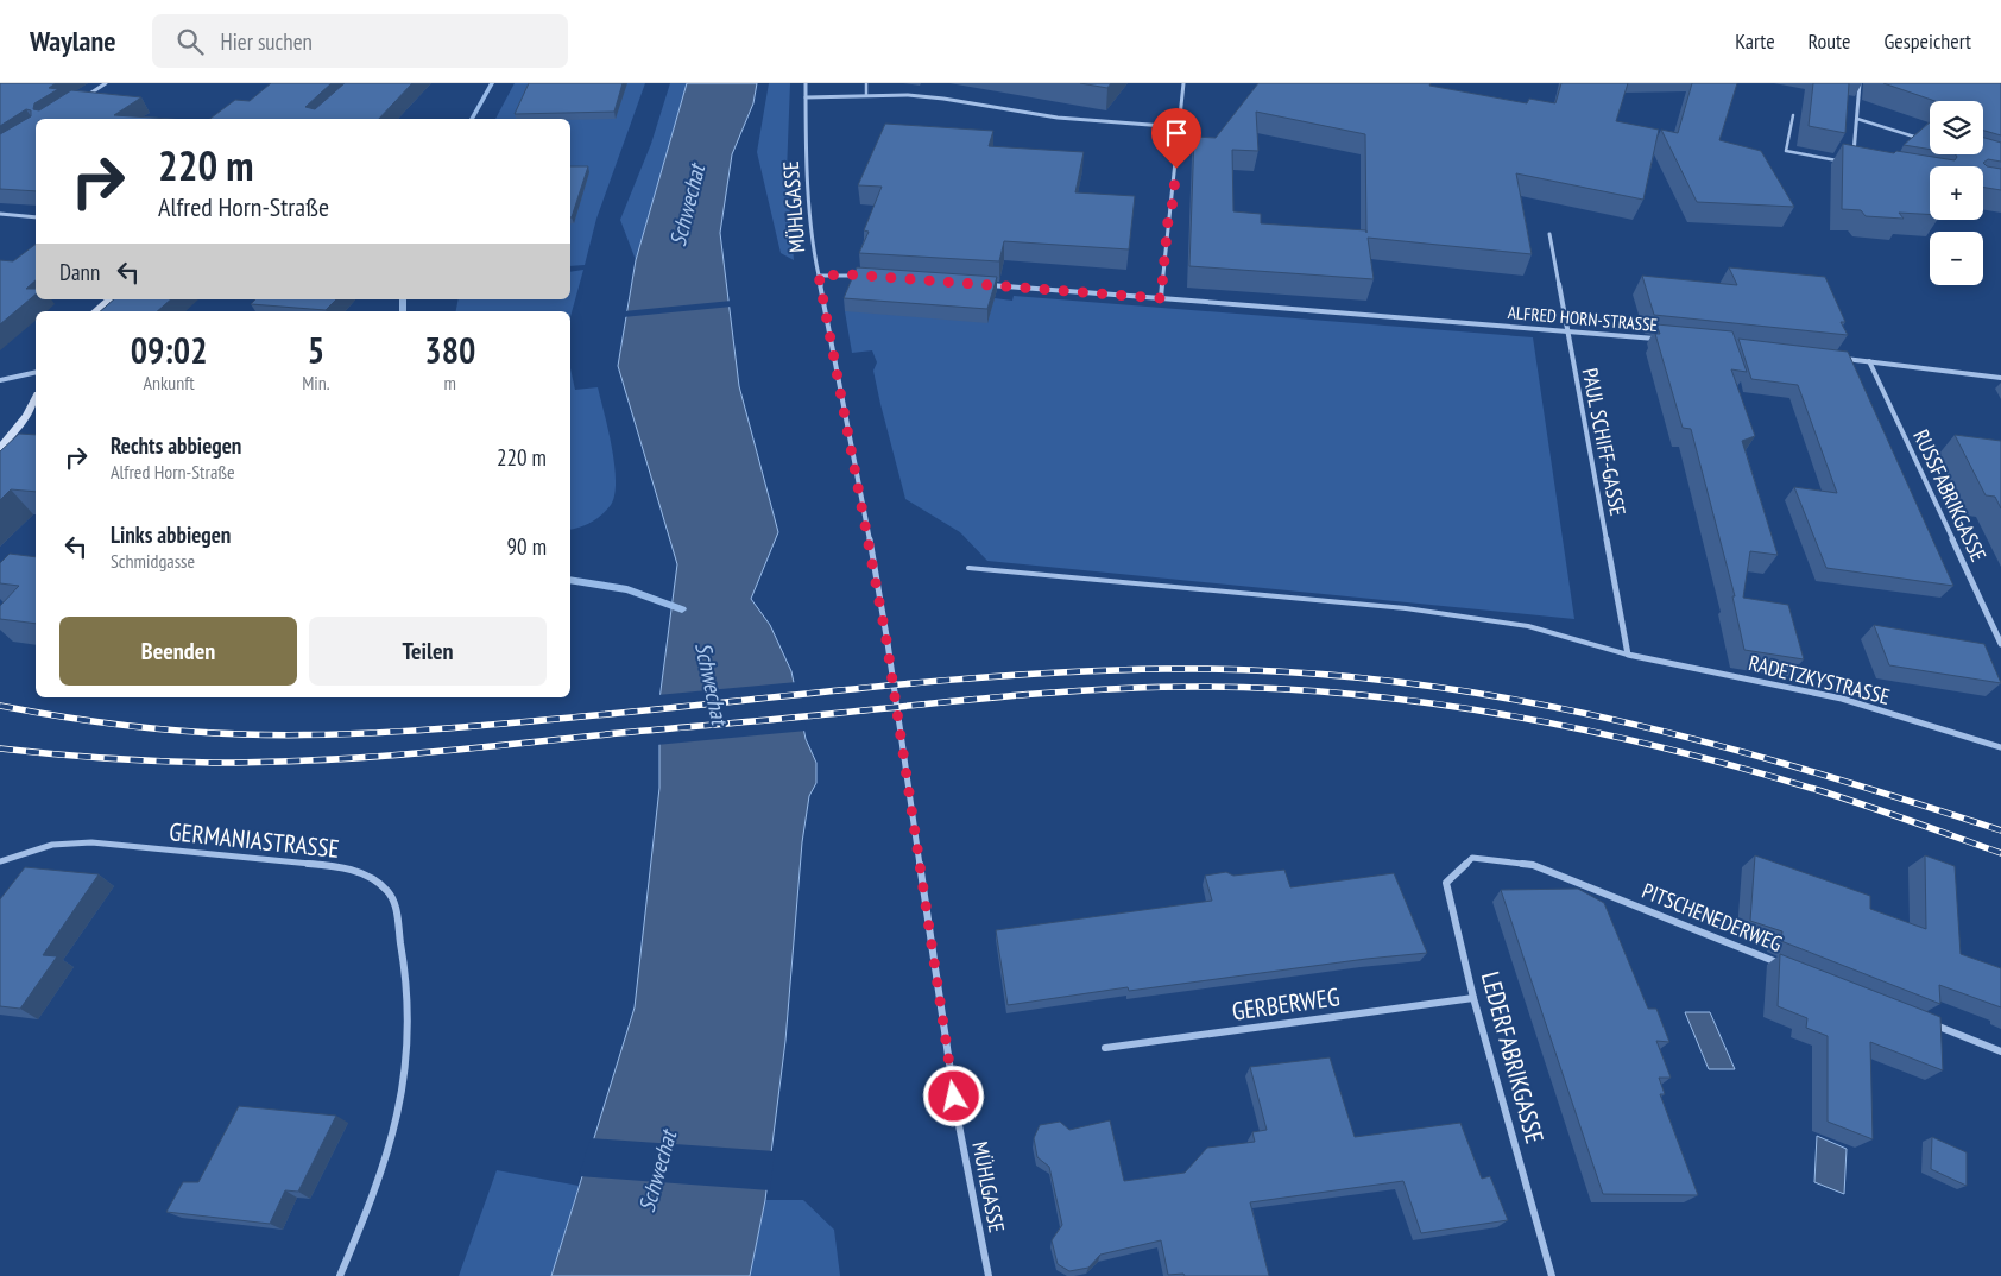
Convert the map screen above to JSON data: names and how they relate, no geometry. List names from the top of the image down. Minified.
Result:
{"streets":{"street":["MÜHLGASSE","ALFRED HORN-STRASSE","PAUL SCHIFF-GASSE","RUSSFABRIKGASSE","RADETZKYSTRASSE","GERMANIASTRASSE","PITSCHENEDERWEG","GERBERWEG","LEDERFABRIKGASSE"]},"crossings":[["ALFRED HORN-STRASSE","PAUL SCHIFF-GASSE"],["PAUL SCHIFF-GASSE","RADETZKYSTRASSE"],["PITSCHENEDERWEG","LEDERFABRIKGASSE"],["GERBERWEG","LEDERFABRIKGASSE"]],"water":["Schwechat"],"page":{"header":"Waylane","search":"Hier suchen","nav":["Karte","Route","Gespeichert"],"map_buttons":["+","−"],"turn":["220 m","Alfred Horn-Straße"],"then":"Dann","eta":["09:02","Ankunft","5","Min.","380","m"],"list":[{"name":"Rechts abbiegen","note":"Alfred Horn-Straße","value":"220 m"},{"name":"Links abbiegen","note":"Schmidgasse","value":"90 m"}],"buttons":["Beenden","Teilen"]}}
